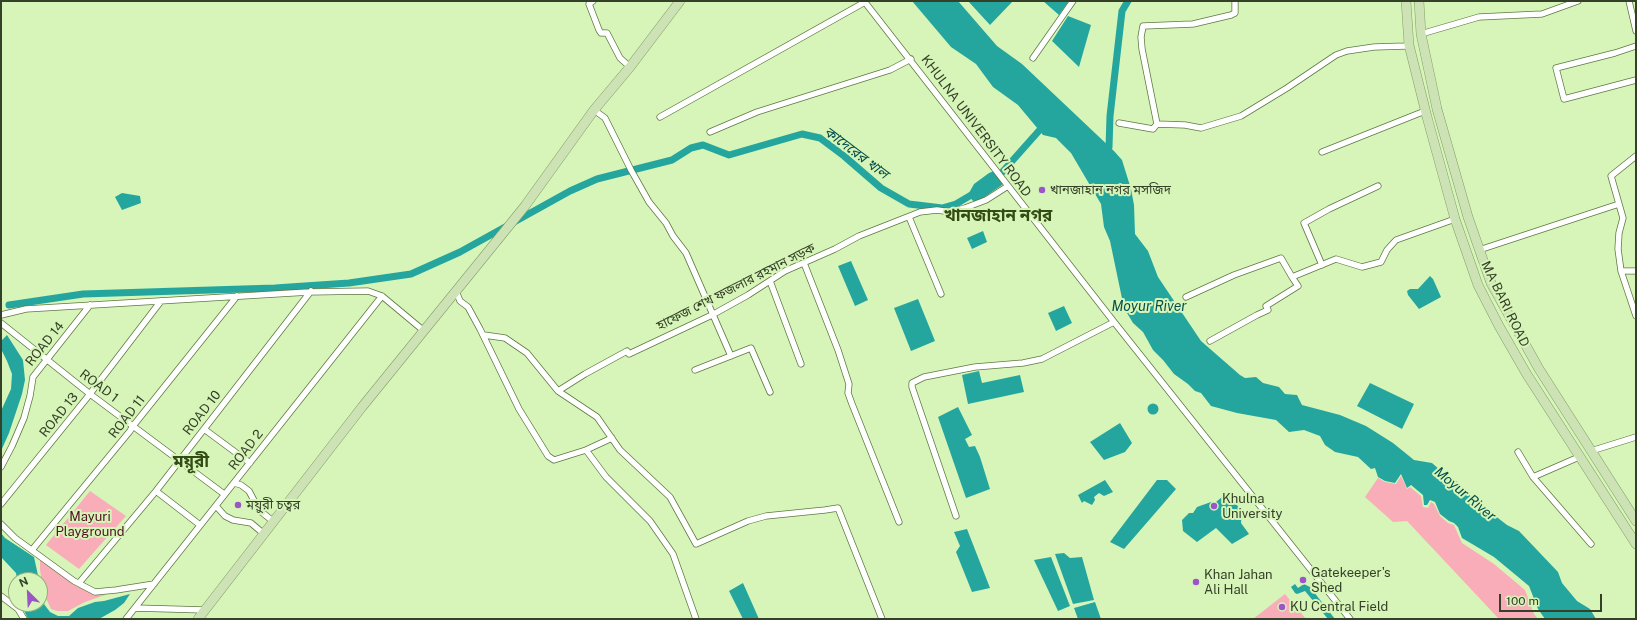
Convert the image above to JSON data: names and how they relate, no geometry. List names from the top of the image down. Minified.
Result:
{"streets":{"main road":["MA BARI ROAD"],"street":["KHULNA UNIVERSITY ROAD","হাফেজ শেখ ফজলার রহমান সড়ক","ROAD 14","ROAD 1","ROAD 10","ROAD 13","ROAD 11","ROAD 2"]},"crossings":[["KHULNA UNIVERSITY ROAD","হাফেজ শেখ ফজলার রহমান সড়ক"],["ROAD 14","ROAD 1"],["ROAD 1","ROAD 10"],["ROAD 1","ROAD 13"],["ROAD 1","ROAD 11"],["ROAD 1","ROAD 2"]],"districts":["খানজাহান নগর","ময়ূরী"],"water":["কাদেরের খাল","Moyur River"],"parks":["Mayuri Playground"],"places":["খানজাহান নগর মসজিদ","ময়ুরী চত্বর","Khulna University","Gatekeeper's Shed","Khan Jahan Ali Hall","KU Central Field"],"scale_bar":"100 m","north":"top left"}
